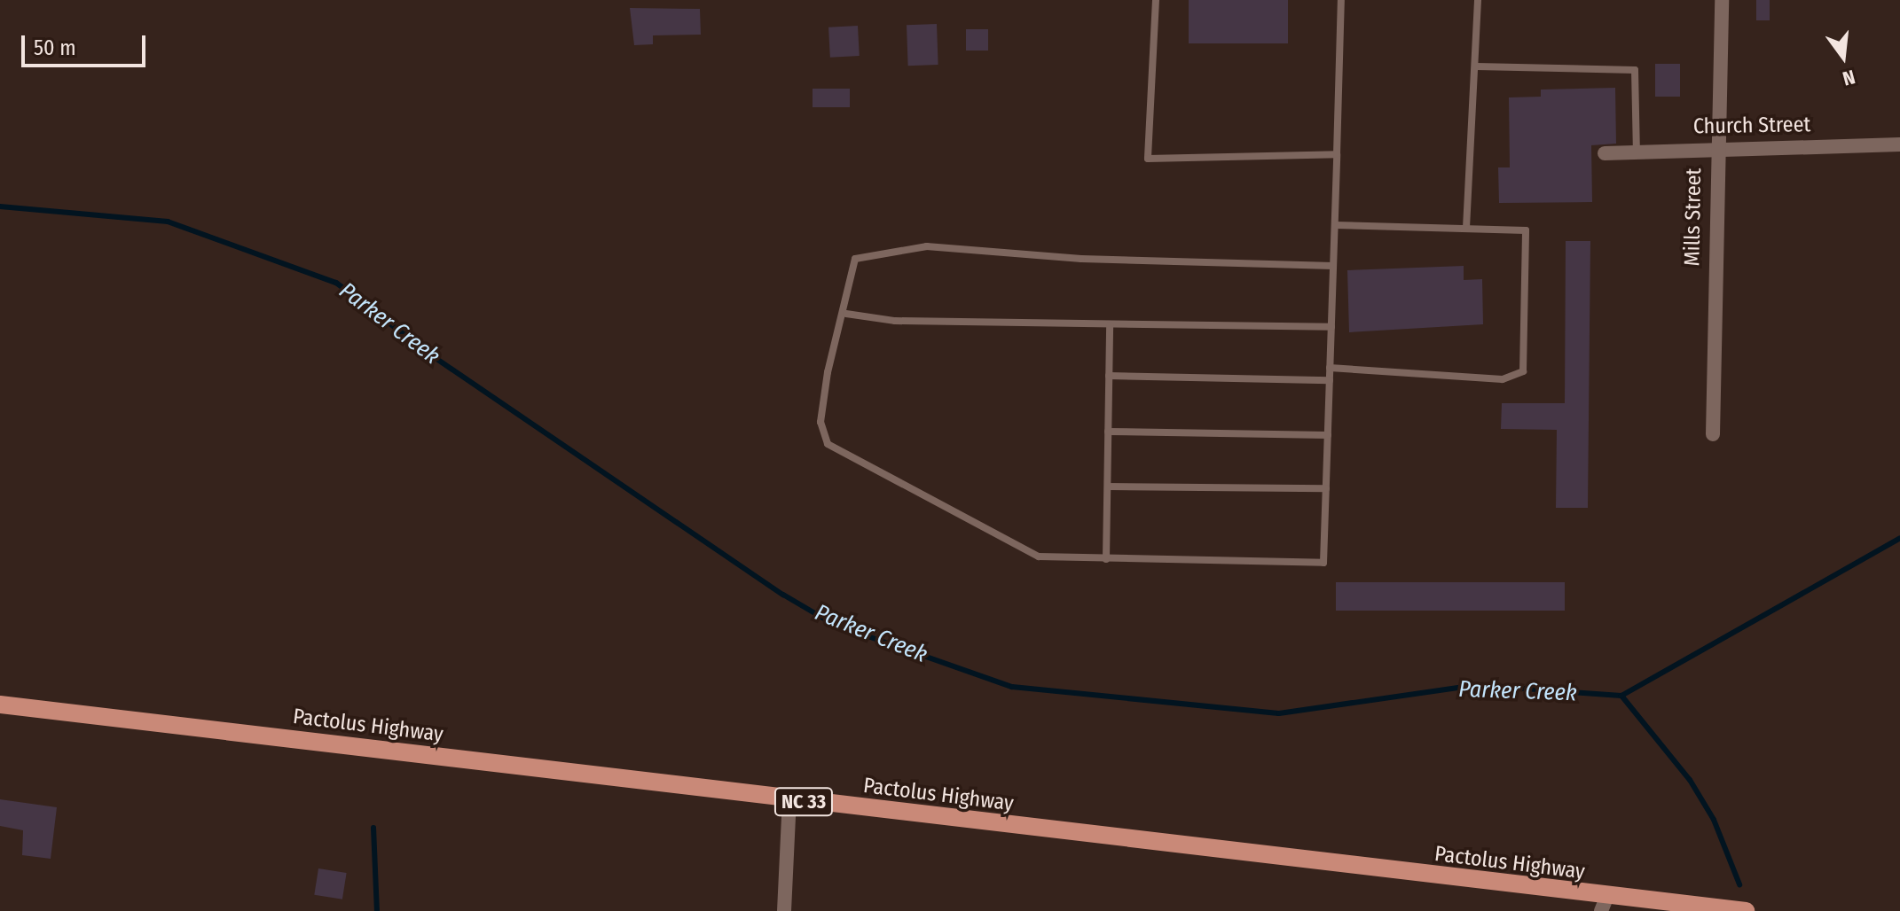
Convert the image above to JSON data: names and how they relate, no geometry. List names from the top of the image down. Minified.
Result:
{"streets":{"main road":["Pactolus Highway","NC 33"],"street":["Church Street","Mills Street"]},"crossings":[["Church Street","Mills Street"]],"water":["Parker Creek"],"scale_bar":"50 m","north":"bottom"}
